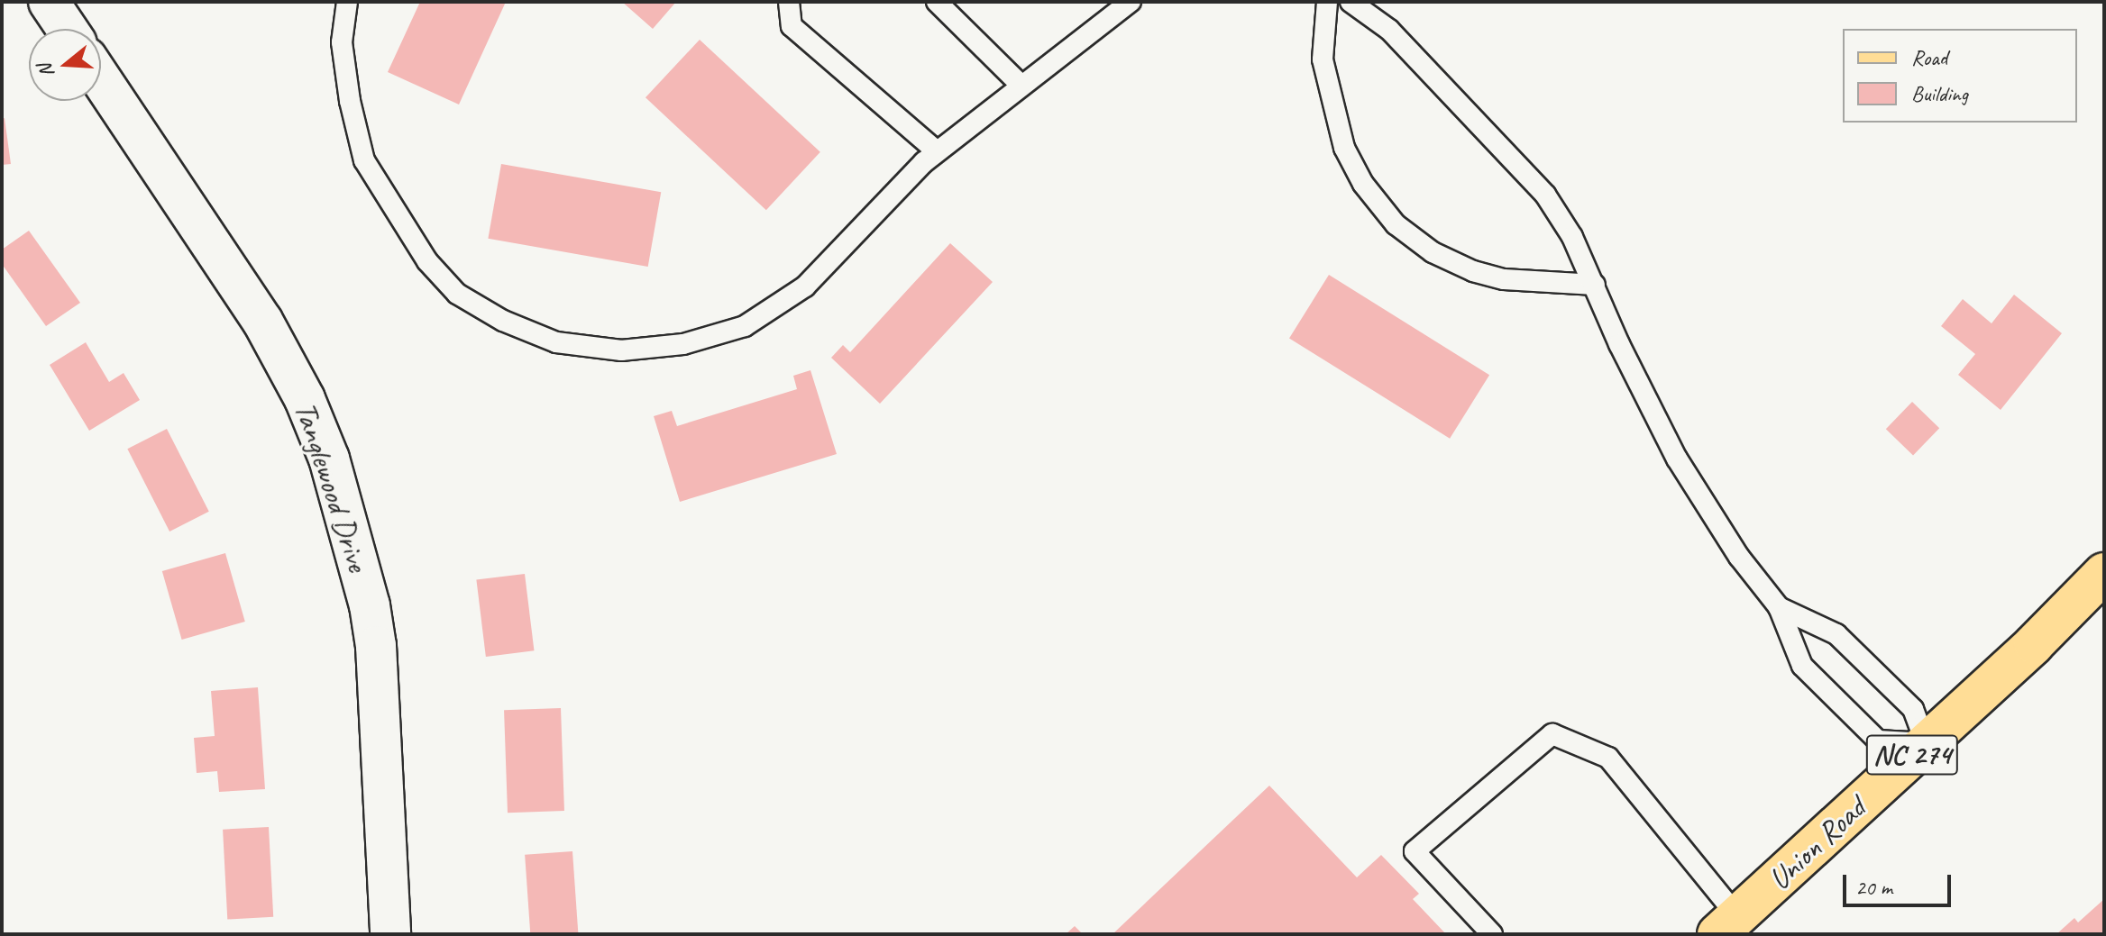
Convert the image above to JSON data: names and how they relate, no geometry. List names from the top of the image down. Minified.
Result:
{"streets":{"main road":["NC 274","Union Road"],"street":["Tanglewood Drive"]},"legend":["Road","Building"],"scale_bar":"20 m","north":"left"}
